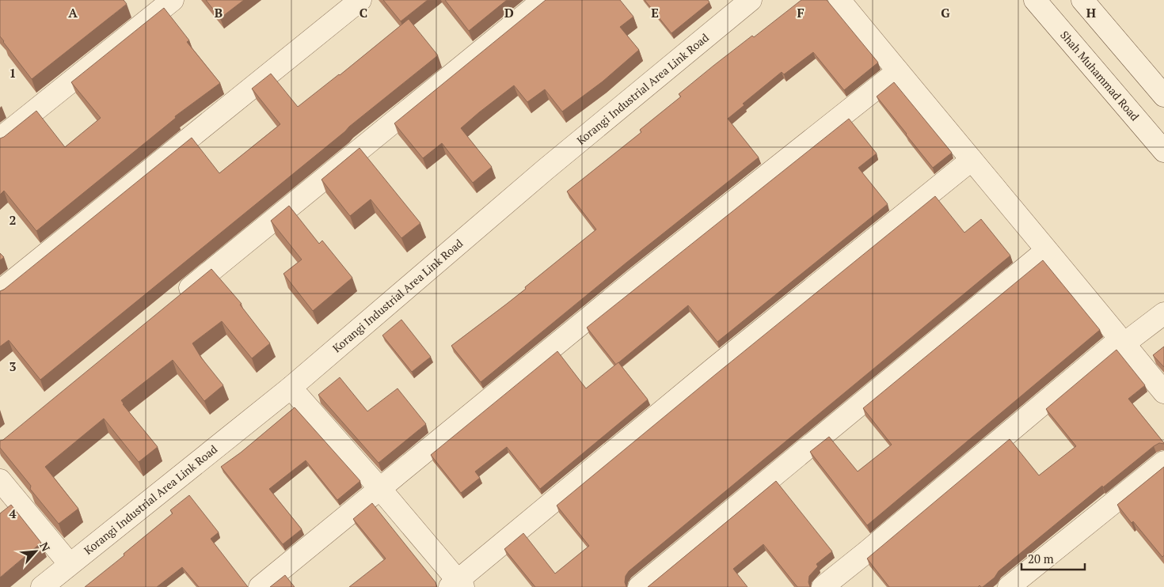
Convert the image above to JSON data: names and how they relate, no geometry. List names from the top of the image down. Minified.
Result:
{"streets":{"street":["Shah Muhammad Road","Korangi Industrial Area Link Road"]},"scale_bar":"20 m","north":"top right","grid":{"columns":["A","B","C","D","E","F","G","H"],"rows":["1","2","3","4"]}}
